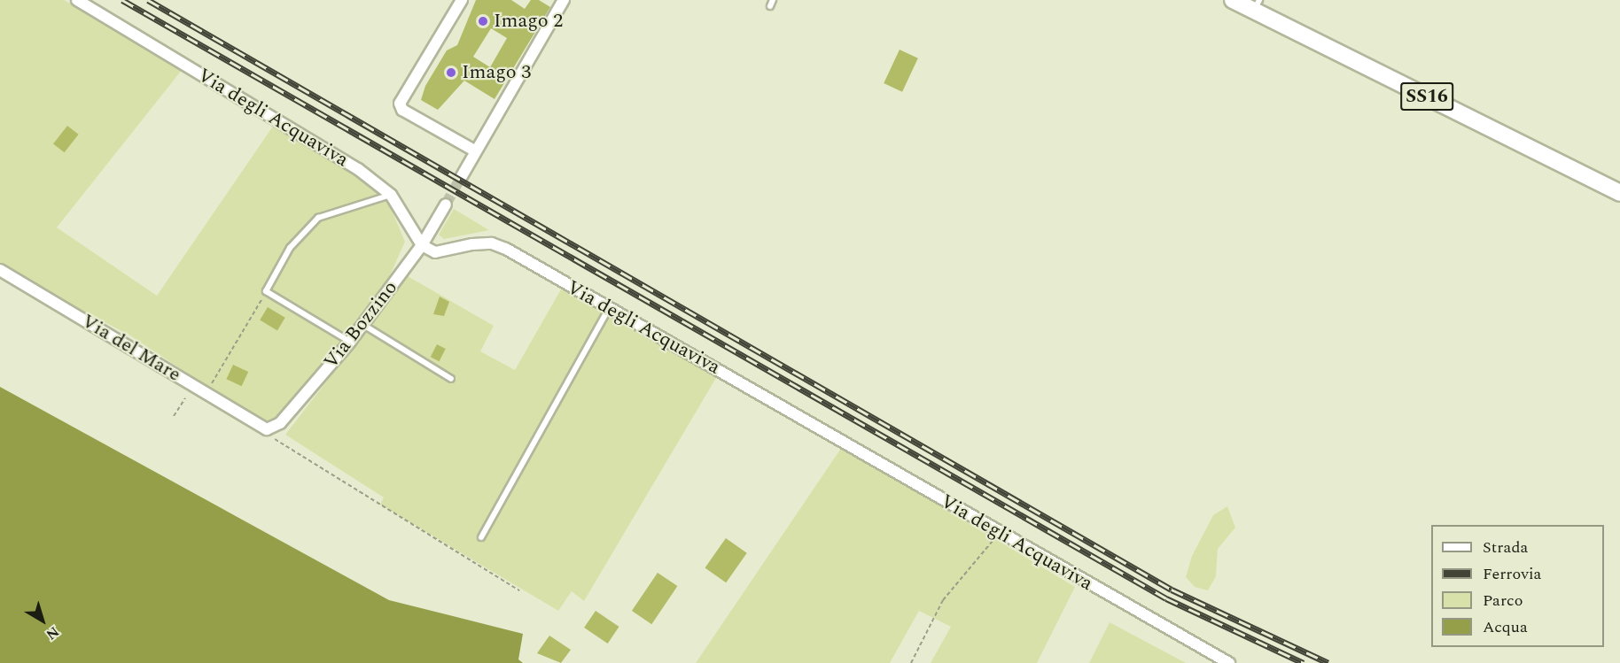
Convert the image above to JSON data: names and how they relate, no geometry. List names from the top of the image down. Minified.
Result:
{"streets":{"main road":["SS16"],"street":["Via degli Acquaviva","Via Bozzino","Via del Mare"]},"crossings":[["Via degli Acquaviva","Via Bozzino"],["Via Bozzino","Via del Mare"]],"places":["Imago 2","Imago 3"],"legend":["Strada","Ferrovia","Parco","Acqua"],"north":"bottom right"}
